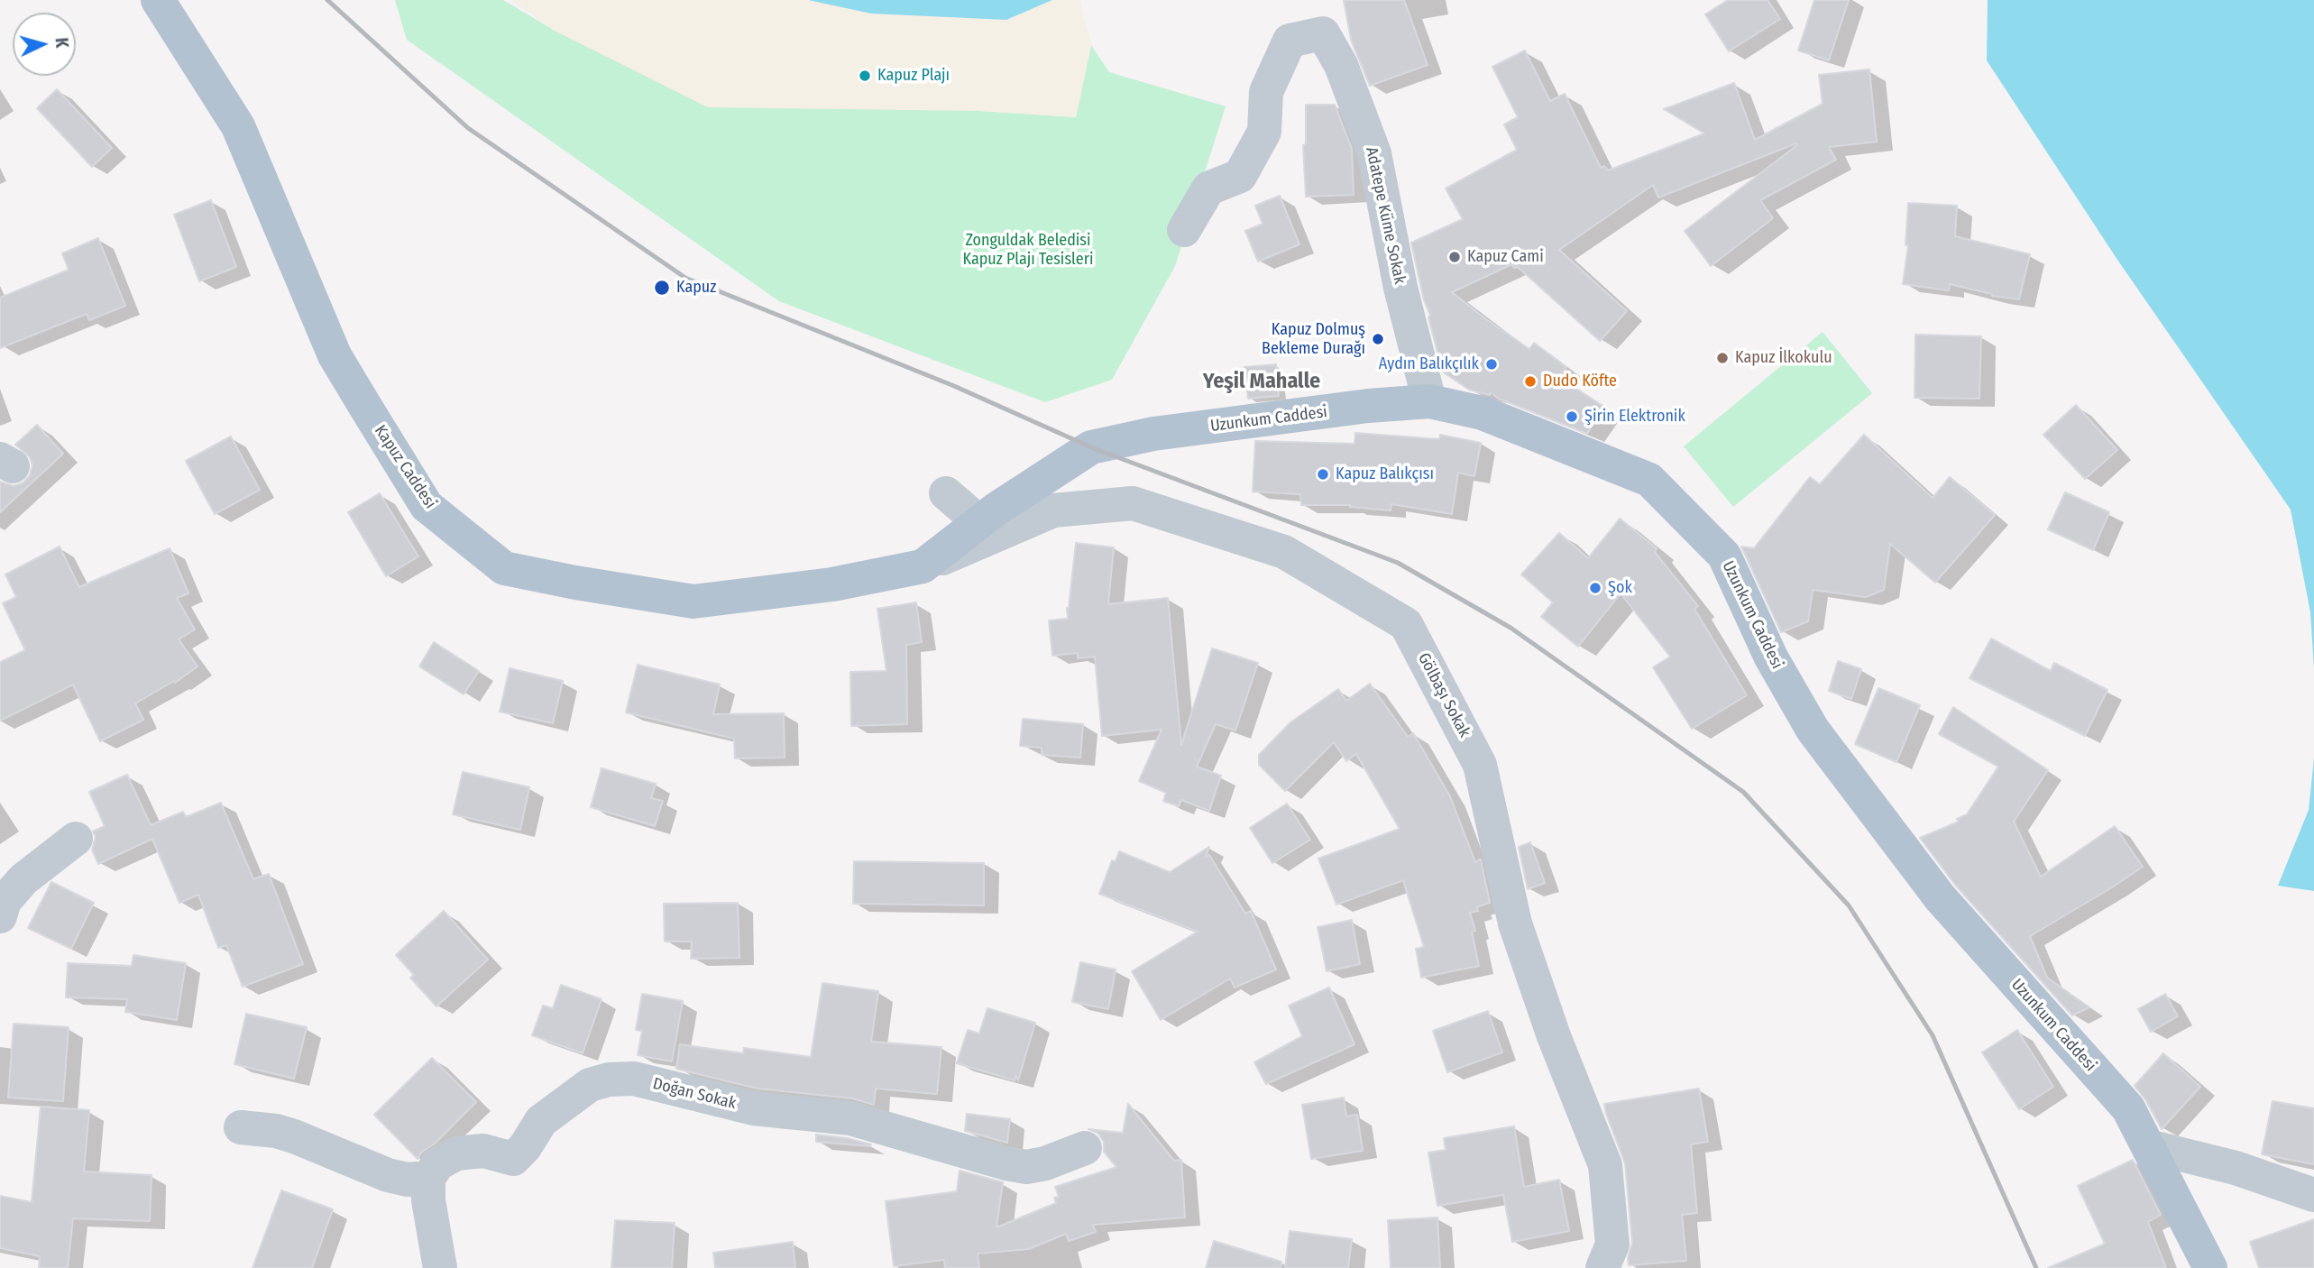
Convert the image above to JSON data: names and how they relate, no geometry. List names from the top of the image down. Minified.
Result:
{"streets":{"main road":["Uzunkum Caddesi","Kapuz Caddesi"],"street":["Adatepe Küme Sokak","Gölbaşı Sokak","Doğan Sokak"]},"crossings":[["Adatepe Küme Sokak","Uzunkum Caddesi"],["Uzunkum Caddesi","Kapuz Caddesi"],["Uzunkum Caddesi","Gölbaşı Sokak"],["Kapuz Caddesi","Gölbaşı Sokak"]],"districts":["Yeşil Mahalle"],"parks":["Zonguldak Beledisi Kapuz Plajı Tesisleri"],"places":["Kapuz Plajı","Kapuz Cami","Kapuz","Kapuz Dolmuş Bekleme Durağı","Kapuz İlkokulu","Aydın Balıkçılık","Dudo Köfte","Şirin Elektronik","Kapuz Balıkçısı","Şok"],"north":"right"}
